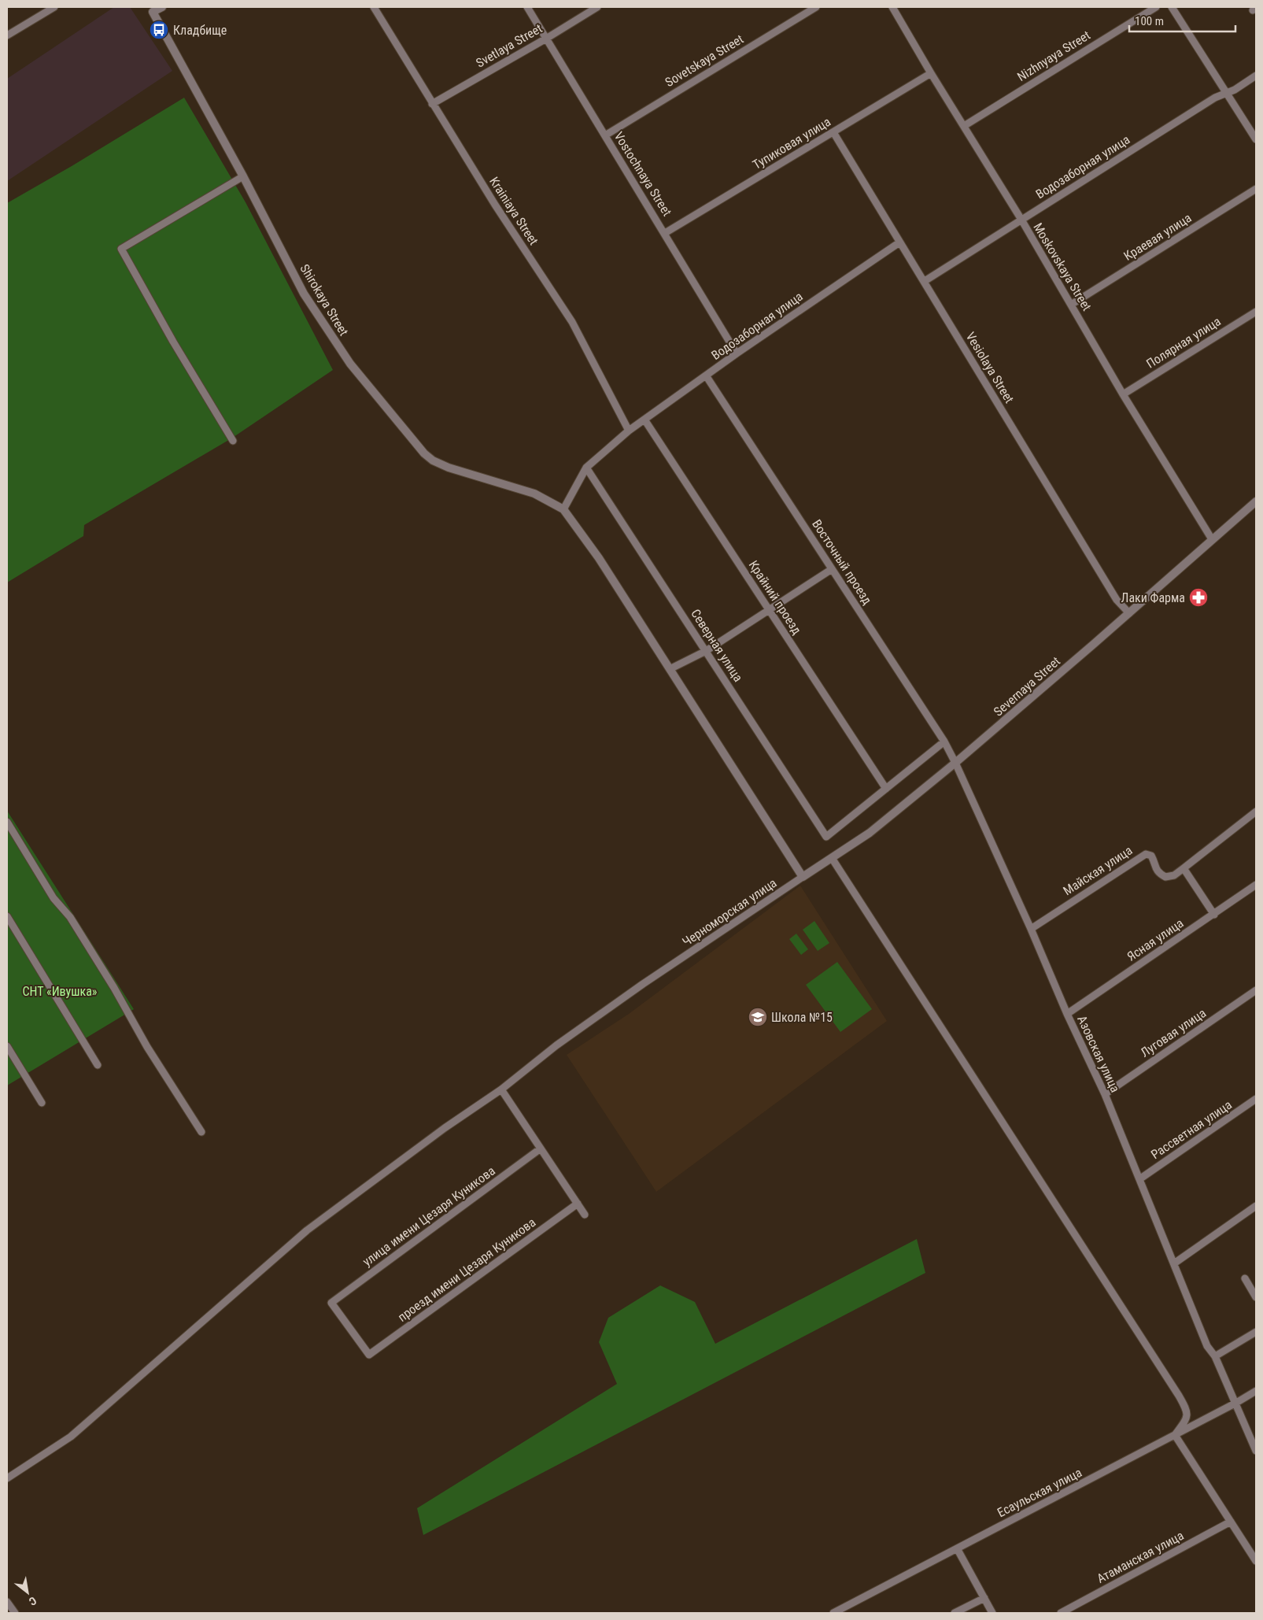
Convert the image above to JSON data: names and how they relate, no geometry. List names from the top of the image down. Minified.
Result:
{"streets":{"street":["Svetlaya Street","Nizhnyaya Street","Sovetskaya Street","Тупиковая улица","Водозаборная улица","Vostochnaya Street","Krainiaya Street","Краевая улица","Moskovskaya Street","Shirokaya Street","Полярная улица","Vesiolaya Street","Восточный проезд","Крайний проезд","Северная улица","Severnaya Street","Майская улица","Черноморская улица","Ясная улица","Луговая улица","Азовская улица","Рассветная улица","улица имени Цезаря Куникова","проезд имени Цезаря Куникова","Есаульская улица","Атаманская улица"]},"crossings":[["Svetlaya Street","Vostochnaya Street"],["Svetlaya Street","Krainiaya Street"],["Nizhnyaya Street","Moskovskaya Street"],["Sovetskaya Street","Vostochnaya Street"],["Тупиковая улица","Vostochnaya Street"],["Тупиковая улица","Moskovskaya Street"],["Тупиковая улица","Vesiolaya Street"],["Водозаборная улица","Vostochnaya Street"],["Водозаборная улица","Krainiaya Street"],["Водозаборная улица","Moskovskaya Street"],["Водозаборная улица","Vesiolaya Street"],["Водозаборная улица","Восточный проезд"],["Водозаборная улица","Крайний проезд"],["Водозаборная улица","Северная улица"],["Краевая улица","Moskovskaya Street"],["Moskovskaya Street","Полярная улица"],["Moskovskaya Street","Severnaya Street"],["Vesiolaya Street","Severnaya Street"],["Восточный проезд","Severnaya Street"],["Восточный проезд","Азовская улица"],["Крайний проезд","Северная улица"],["Severnaya Street","Черноморская улица"],["Severnaya Street","Азовская улица"],["Майская улица","Азовская улица"],["Ясная улица","Азовская улица"],["Луговая улица","Азовская улица"],["Азовская улица","Рассветная улица"],["Азовская улица","Есаульская улица"],["улица имени Цезаря Куникова","проезд имени Цезаря Куникова"]],"parks":["СНТ «Ивушка»"],"places":{"bus stop":["Кладбище"],"pharmacy":["Лаки Фарма"],"school or university":["Школа №15"]},"scale_bar":"100 m","north":"bottom right"}
